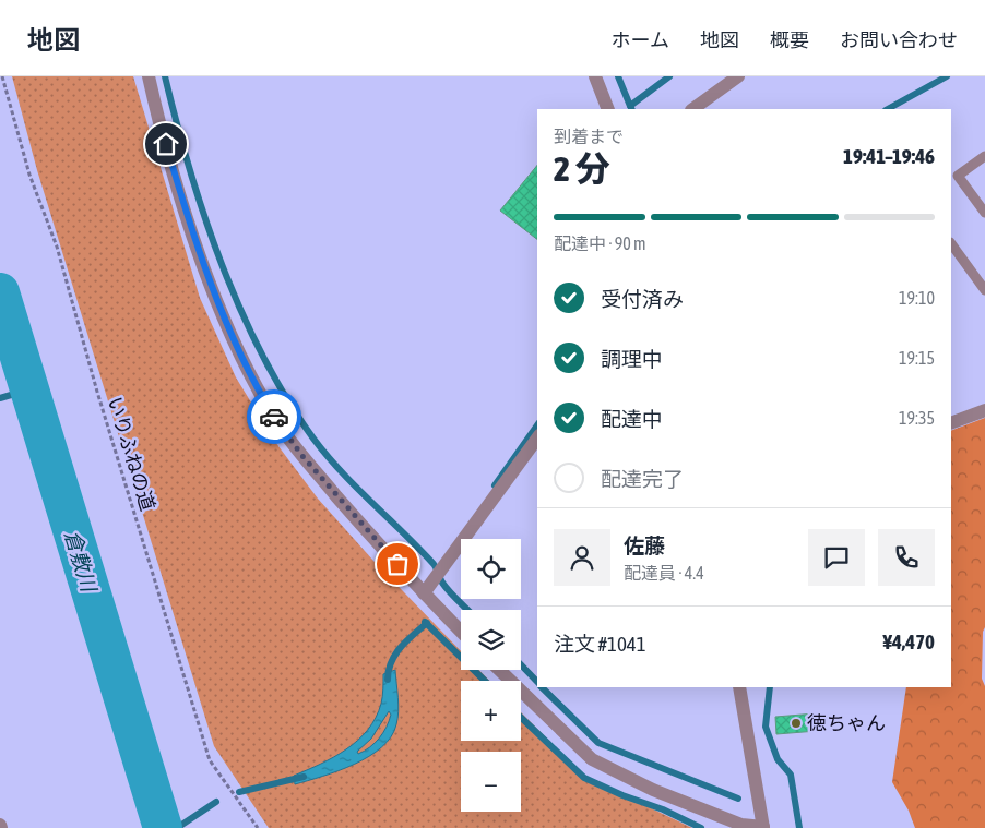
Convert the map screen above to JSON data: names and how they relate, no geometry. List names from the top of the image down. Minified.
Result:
{"streets":{"path":["いりふねの道"]},"water":["倉敷川"],"places":["徳ちゃん"],"page":{"header":"地図","nav":["ホーム","地図","概要","お問い合わせ"],"heading":["2 分","到着まで","19:41–19:46"],"panel":["佐藤","配達員 · 4.4","注文 #1041","¥4,470"],"bar":"配達中 · 90 m","list":[["受付済み","19:10"],["調理中","19:15"],["配達中","19:35"],"配達完了"],"map_buttons":["+","−"]}}
